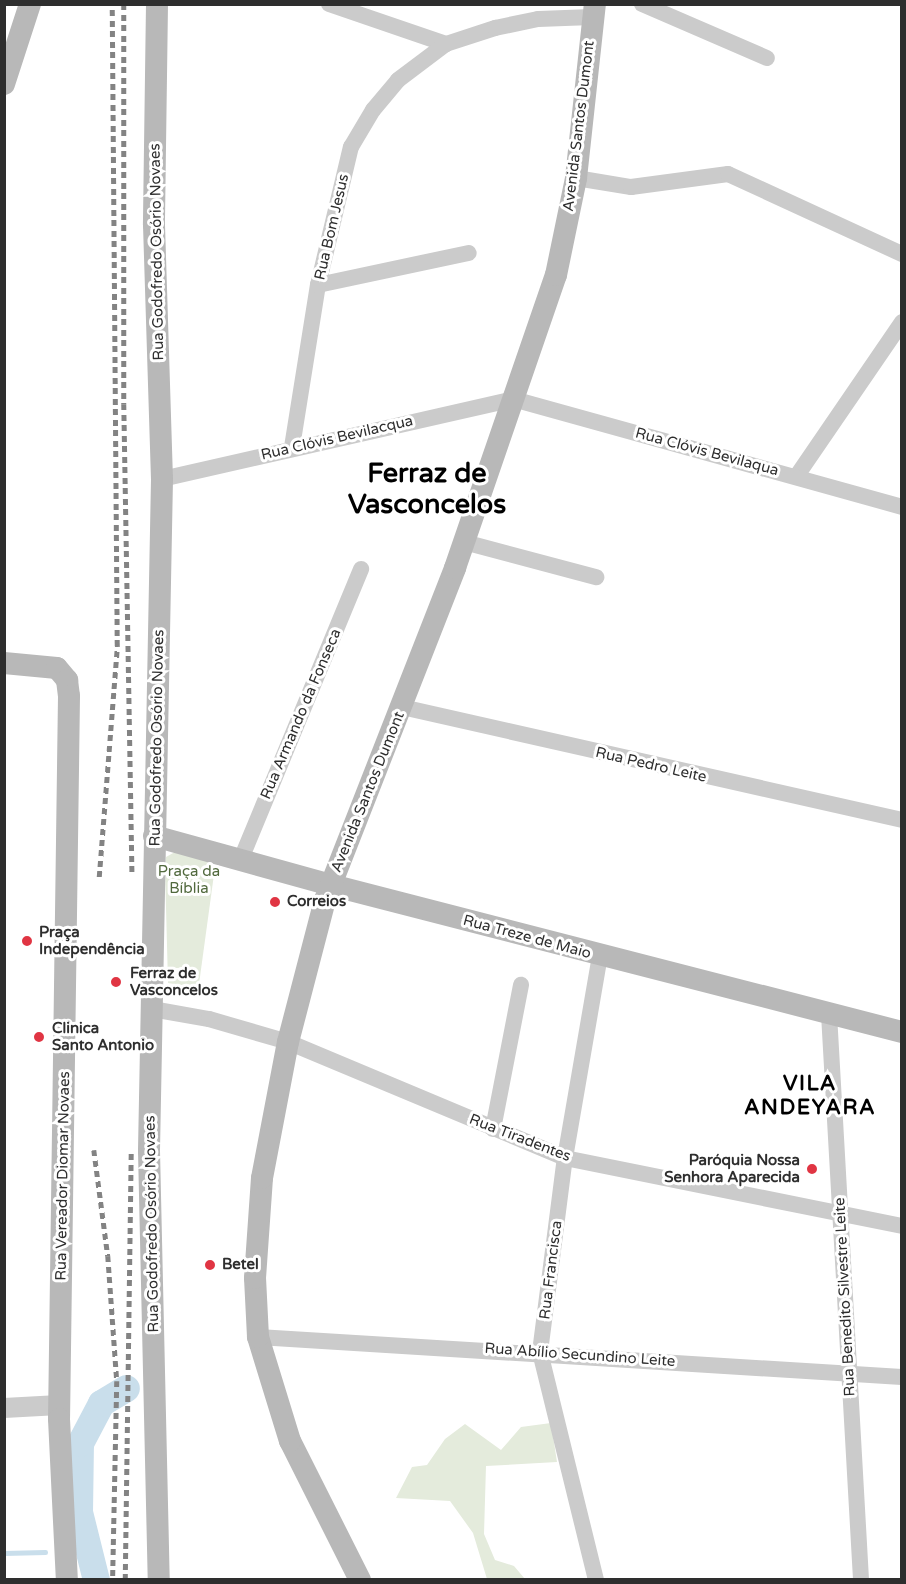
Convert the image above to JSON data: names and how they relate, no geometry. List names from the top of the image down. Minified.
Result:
{"streets":{"main road":["Avenida Santos Dumont","Rua Godofredo Osório Novaes","Rua Treze de Maio","Rua Vereador Diomar Novaes"],"street":["Rua Bom Jesus","Rua Clóvis Bevilacqua","Rua Clóvis Bevilaqua","Rua Armando da Fonseca","Rua Pedro Leite","Rua Tiradentes","Rua Francisca","Rua Benedito Silvestre Leite","Rua Abílio Secundino Leite"]},"crossings":[["Avenida Santos Dumont","Rua Bom Jesus"],["Avenida Santos Dumont","Rua Clóvis Bevilacqua"],["Avenida Santos Dumont","Rua Clóvis Bevilaqua"],["Avenida Santos Dumont","Rua Pedro Leite"],["Avenida Santos Dumont","Rua Treze de Maio"],["Avenida Santos Dumont","Rua Tiradentes"],["Avenida Santos Dumont","Rua Abílio Secundino Leite"],["Rua Bom Jesus","Rua Clóvis Bevilacqua"],["Rua Godofredo Osório Novaes","Rua Clóvis Bevilacqua"],["Rua Godofredo Osório Novaes","Rua Treze de Maio"],["Rua Godofredo Osório Novaes","Rua Tiradentes"],["Rua Clóvis Bevilacqua","Rua Clóvis Bevilaqua"],["Rua Armando da Fonseca","Rua Treze de Maio"],["Rua Treze de Maio","Rua Francisca"],["Rua Treze de Maio","Rua Benedito Silvestre Leite"],["Rua Tiradentes","Rua Francisca"],["Rua Tiradentes","Rua Benedito Silvestre Leite"],["Rua Francisca","Rua Abílio Secundino Leite"],["Rua Benedito Silvestre Leite","Rua Abílio Secundino Leite"]],"districts":["Ferraz de Vasconcelos","VILA ANDEYARA"],"parks":["Praça da Bíblia"],"places":["Correios","Praça Independência","Ferraz de Vasconcelos","Clinica Santo Antonio","Paróquia Nossa Senhora Aparecida","Betel"]}
